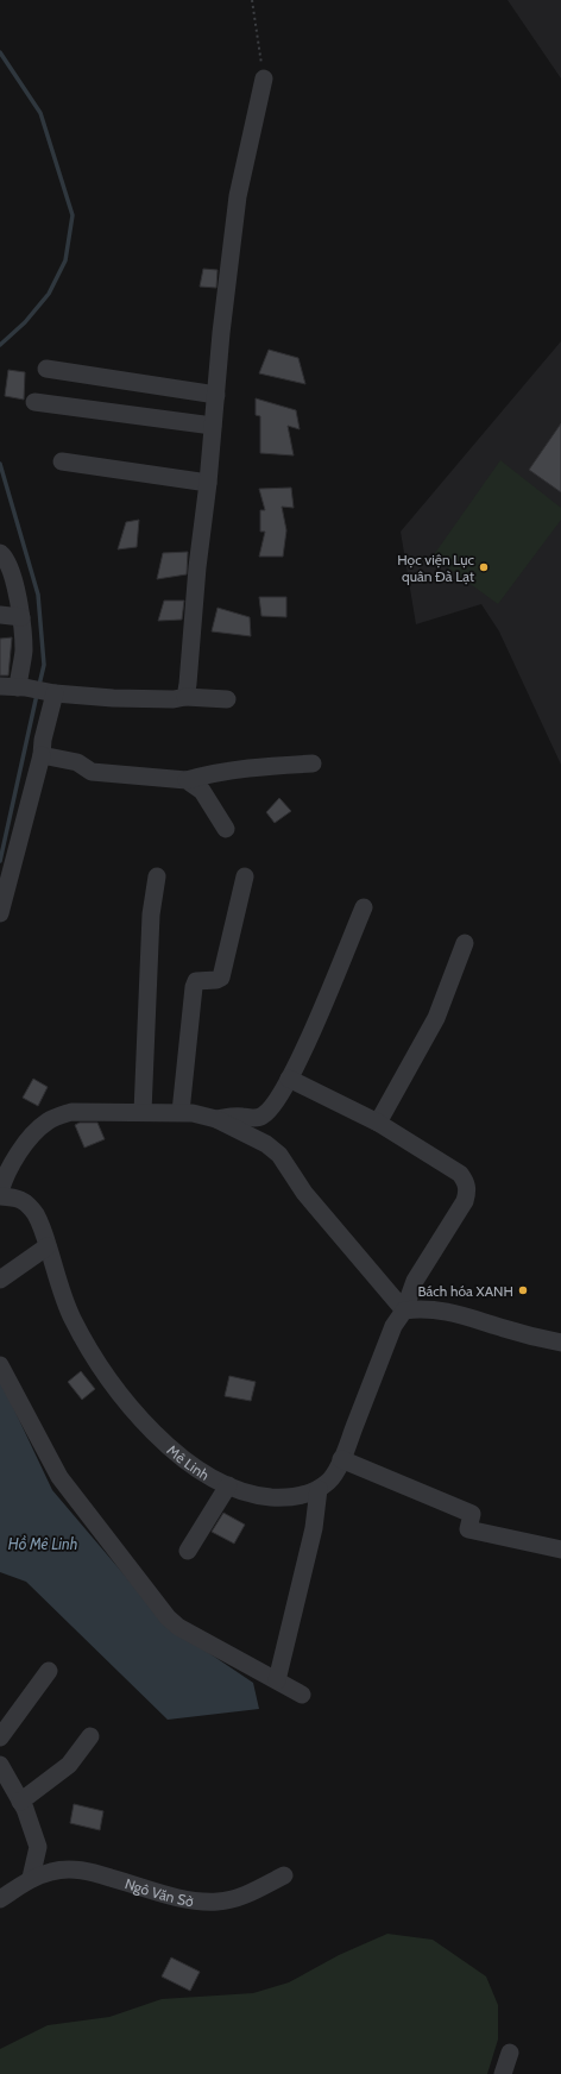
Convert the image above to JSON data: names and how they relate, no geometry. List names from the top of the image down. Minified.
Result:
{"streets":{"street":["Mê Linh","Ngô Văn Sở"]},"water":["Hồ Mê Linh"],"places":["Học viện Lục quân Đà Lạt","Bách hóa XANH"]}
